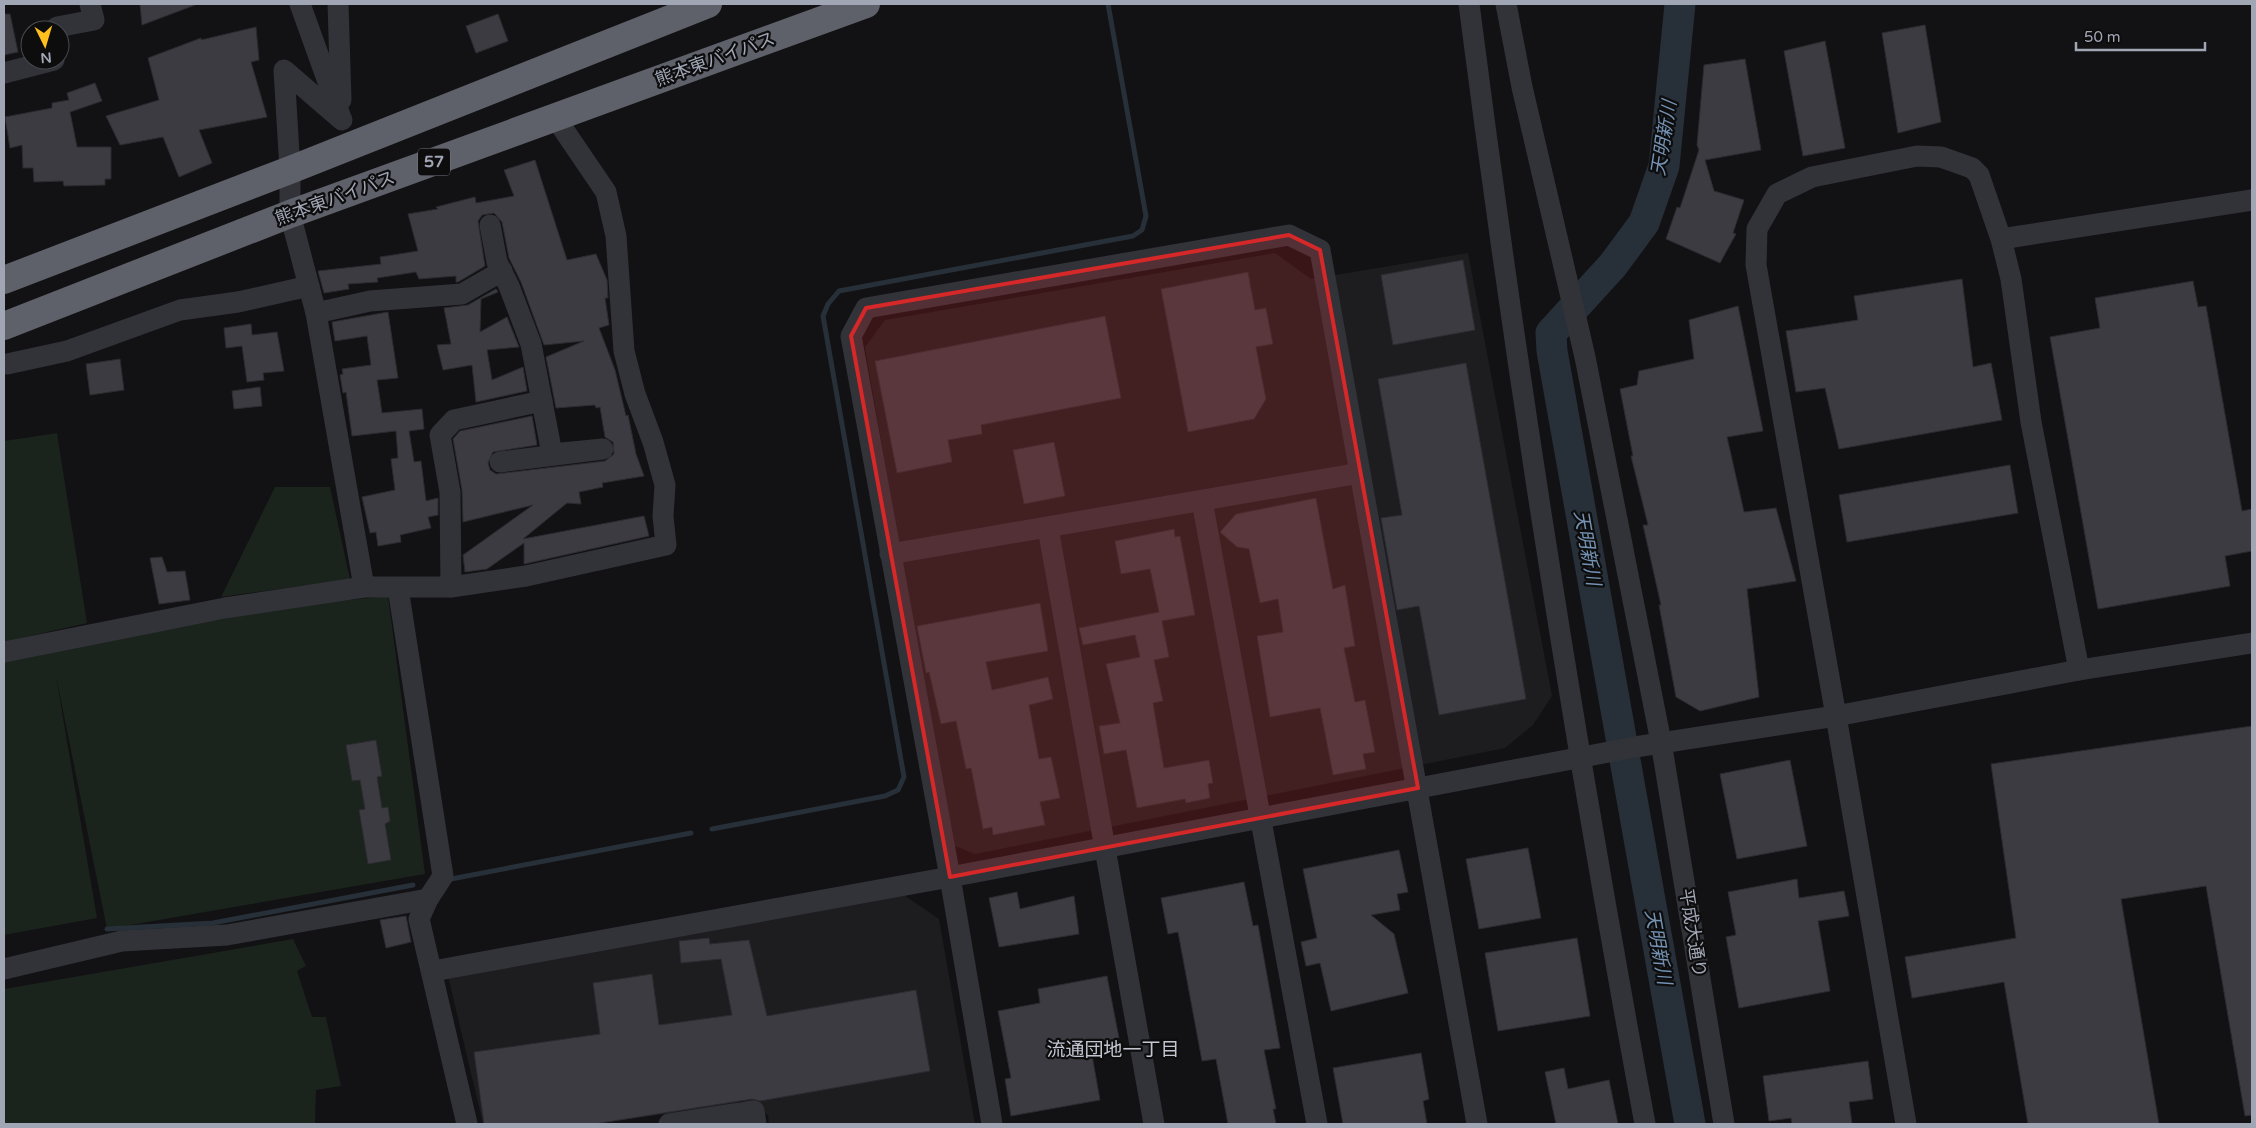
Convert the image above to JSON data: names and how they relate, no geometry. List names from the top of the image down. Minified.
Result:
{"streets":{"highway":["熊本東バイパス","57"],"street":["平成大通り"]},"districts":["流通団地一丁目"],"water":["天明新川"],"scale_bar":"50 m","north":"bottom"}
